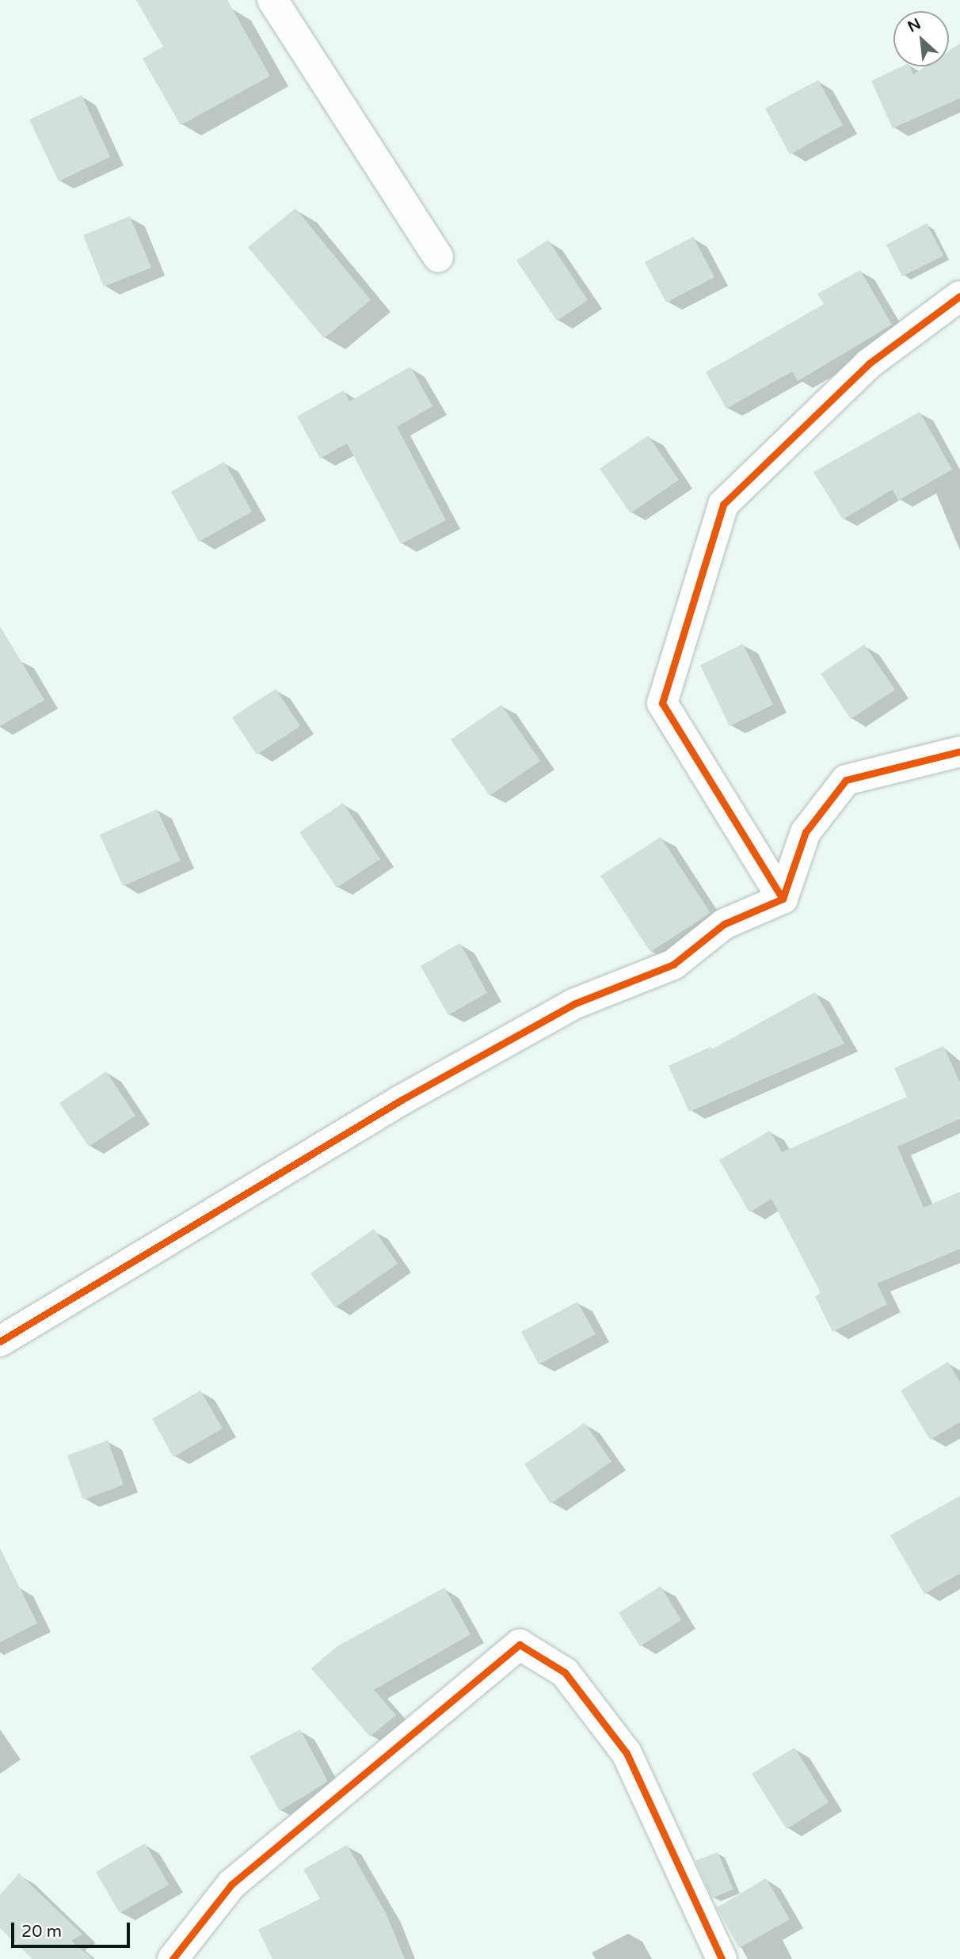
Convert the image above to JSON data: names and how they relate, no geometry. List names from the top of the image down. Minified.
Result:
{"scale_bar":"20 m","north":"top left"}
